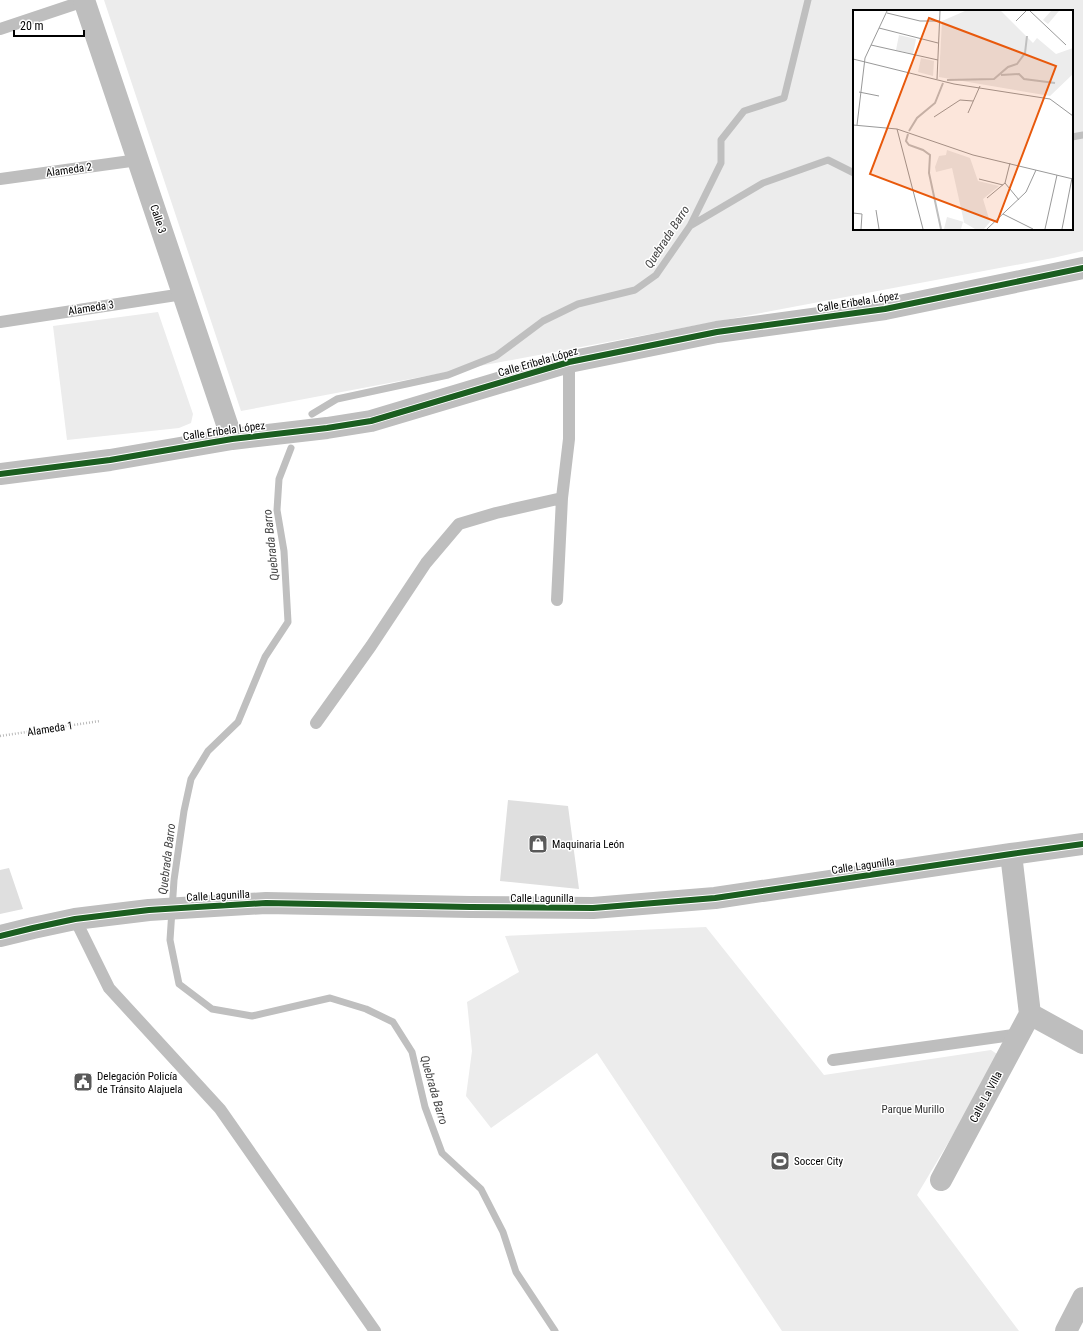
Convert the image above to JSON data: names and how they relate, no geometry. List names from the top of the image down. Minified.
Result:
{"streets":{"street":["Calle 3","Calle Eribela López","Calle Lagunilla","Calle La Villa"],"lane":["Alameda 2","Alameda 3"],"path":["Alameda 1"]},"crossings":[["Alameda 2","Calle 3"],["Calle 3","Calle Eribela López"],["Calle 3","Alameda 3"]],"water":["Quebrada Barro"],"parks":["Parque Murillo"],"places":{"shop":["Maquinaria León"],"public building":["Delegación Policía de Tránsito Alajuela"],"sports":["Soccer City"]},"scale_bar":"20 m"}
